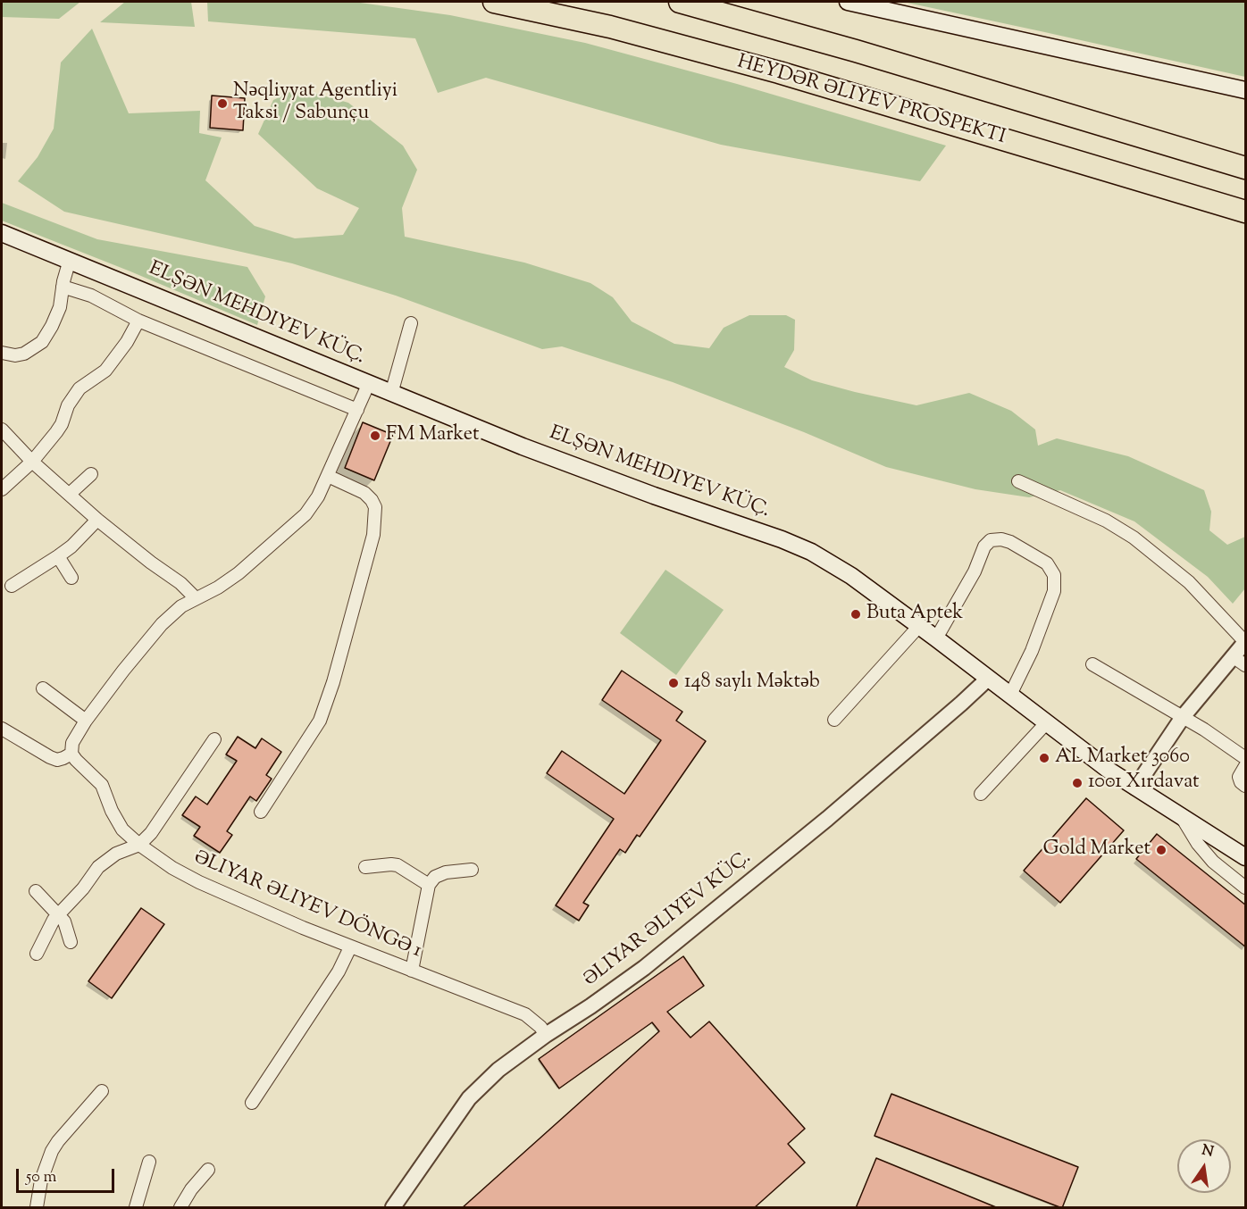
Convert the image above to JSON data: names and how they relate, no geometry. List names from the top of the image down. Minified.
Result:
{"streets":{"highway":["HEYDƏR ƏLIYEV PROSPEKTI"],"main road":["ELŞƏN MEHDIYEV KÜÇ."],"street":["ƏLIYAR ƏLIYEV DÖNGƏ 1","ƏLIYAR ƏLIYEV KÜÇ."]},"crossings":[["ELŞƏN MEHDIYEV KÜÇ.","ƏLIYAR ƏLIYEV KÜÇ."],["ƏLIYAR ƏLIYEV DÖNGƏ 1","ƏLIYAR ƏLIYEV KÜÇ."]],"places":["Nəqliyyat Agentliyi Taksi / Sabunçu","FM Market","Buta Aptek","148 saylı Məktəb","AL Market 3060","1001 Xırdavat","Gold Market"],"scale_bar":"50 m","north":"top"}
